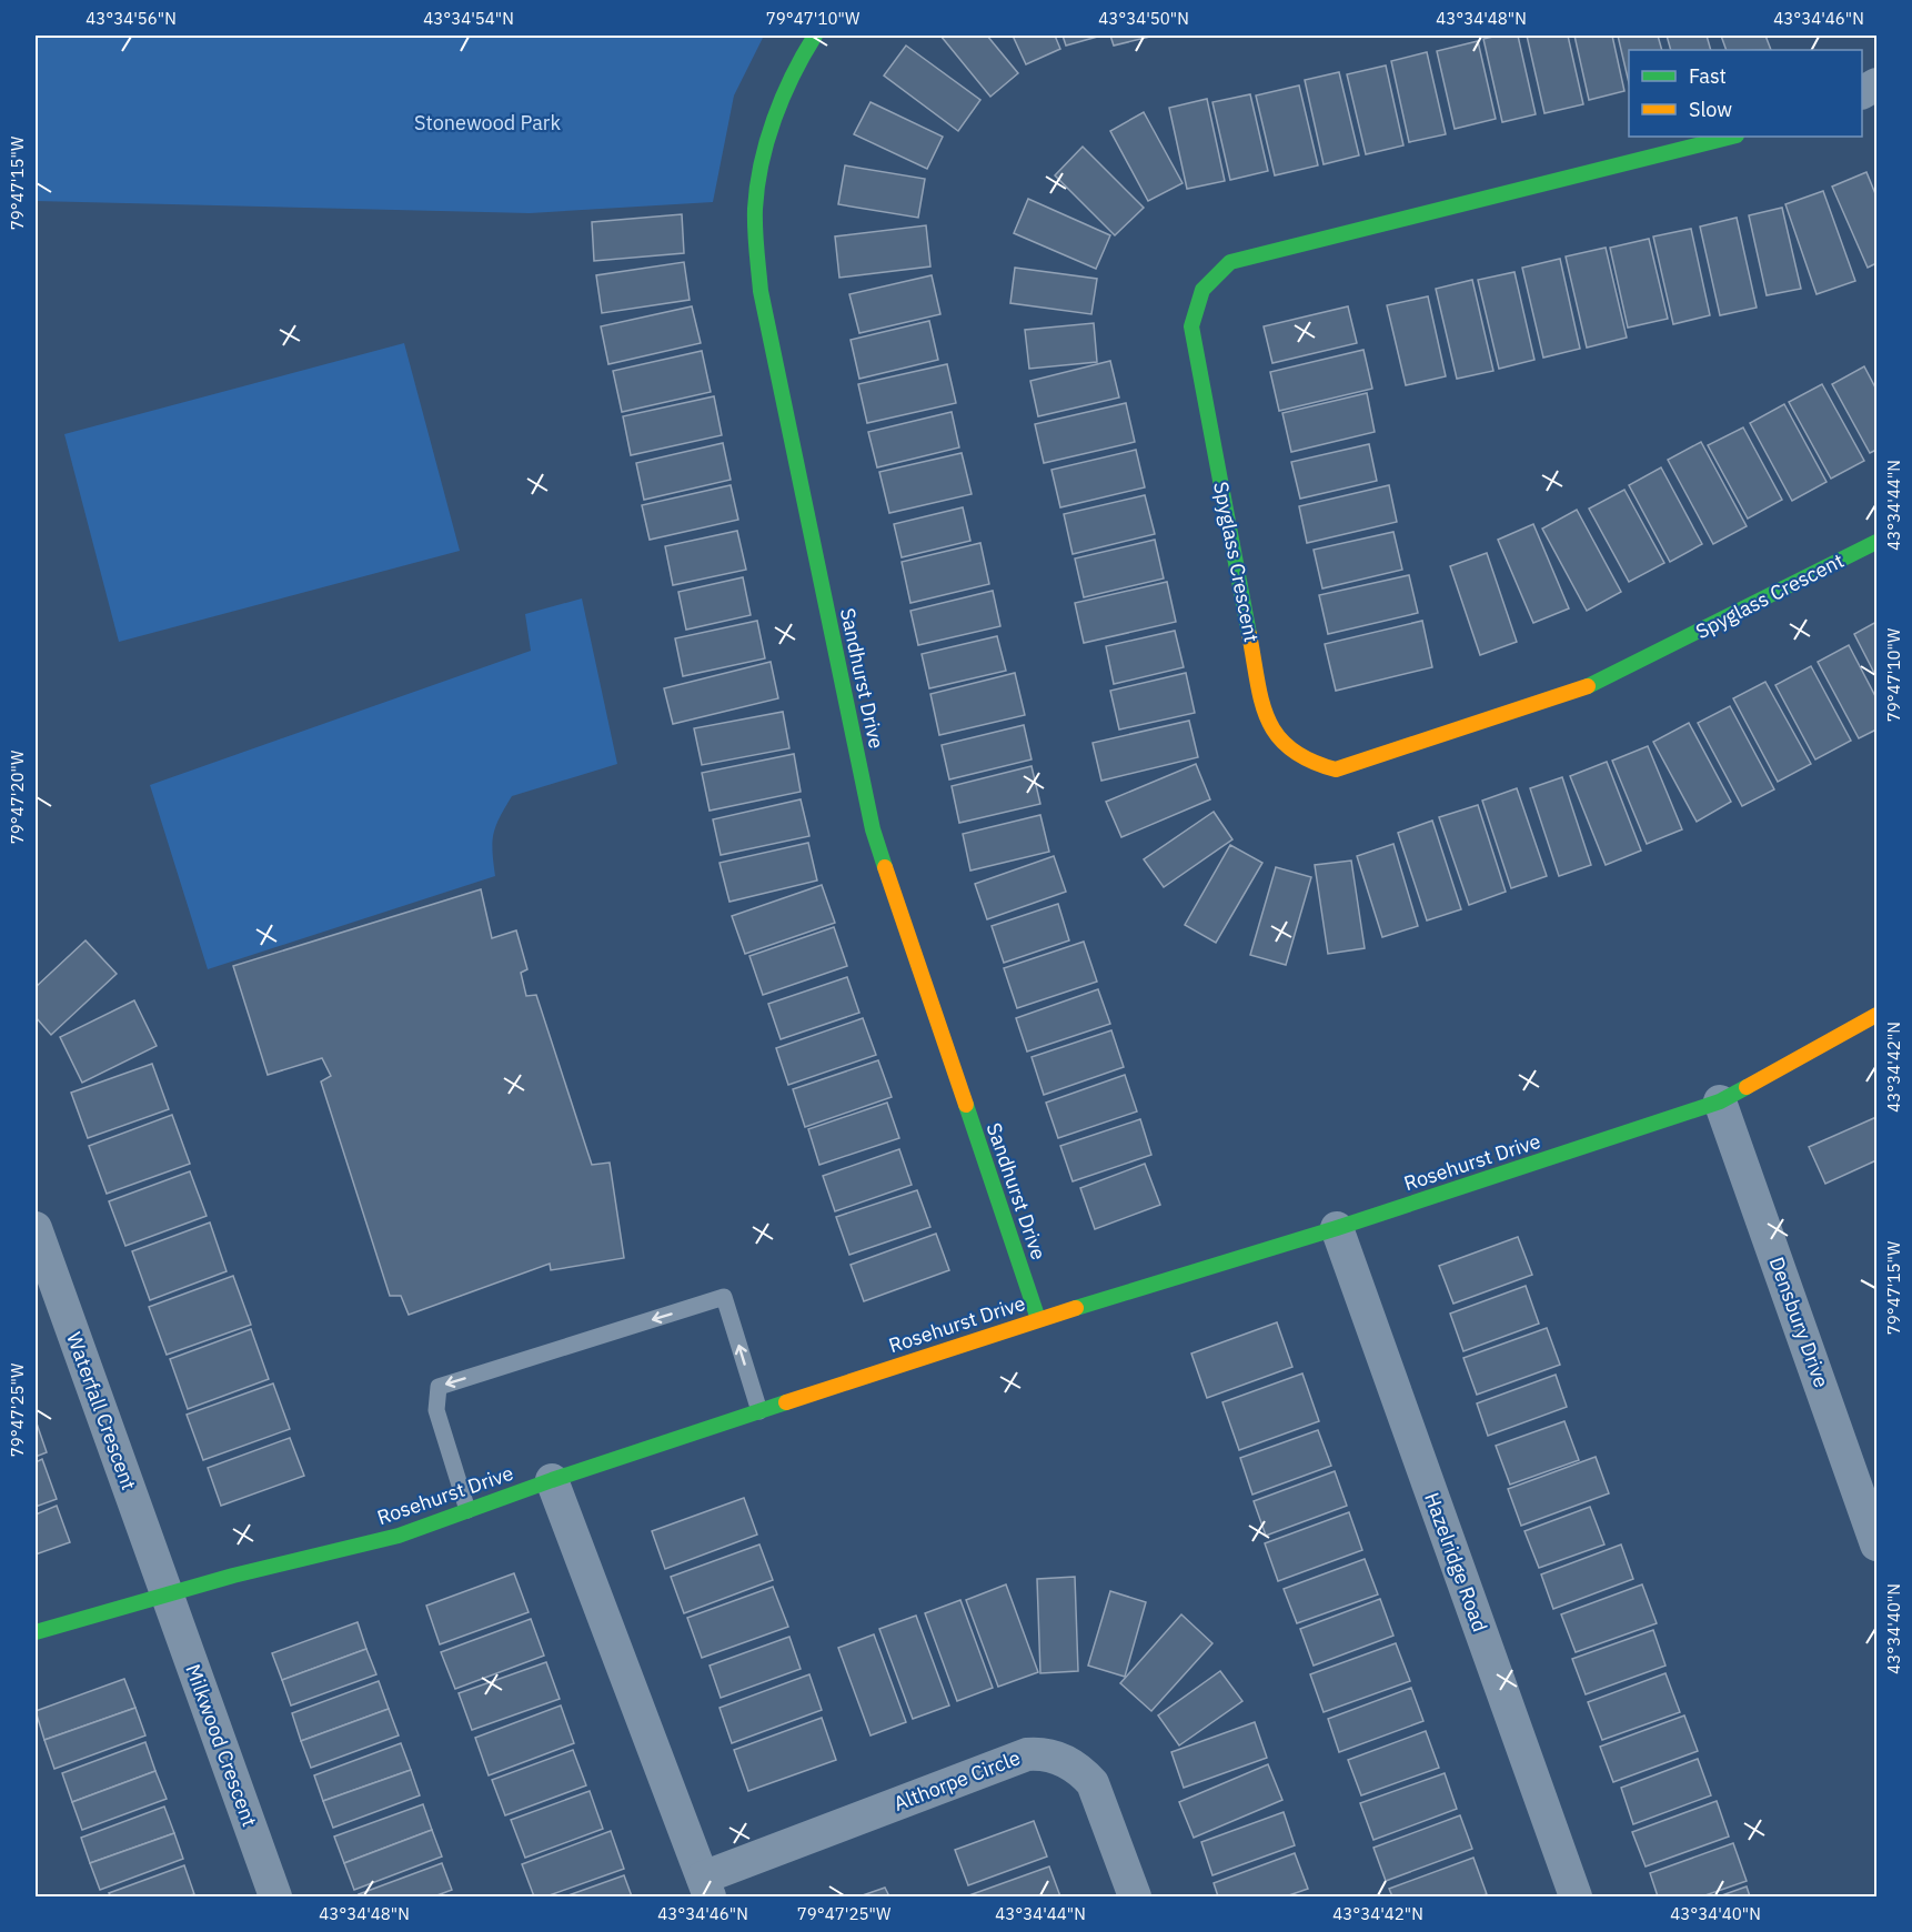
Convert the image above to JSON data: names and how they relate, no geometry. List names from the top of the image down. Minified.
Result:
{"streets":{"street":["Spyglass Crescent","Sandhurst Drive","Rosehurst Drive","Densbury Drive","Waterfall Crescent","Hazelridge Road","Milkwood Crescent","Althorpe Circle"]},"crossings":[["Sandhurst Drive","Rosehurst Drive"],["Rosehurst Drive","Densbury Drive"],["Rosehurst Drive","Waterfall Crescent"],["Rosehurst Drive","Hazelridge Road"],["Rosehurst Drive","Milkwood Crescent"],["Rosehurst Drive","Althorpe Circle"],["Waterfall Crescent","Milkwood Crescent"]],"parks":["Stonewood Park"],"legend":["Fast","Slow"],"coordinates":["43°34'56\"N","43°34'54\"N","79°47'10\"W","43°34'50\"N","43°34'48\"N","43°34'46\"N","79°47'15\"W","43°34'44\"N","79°47'20\"W","43°34'42\"N","79°47'25\"W","43°34'40\"N"]}
